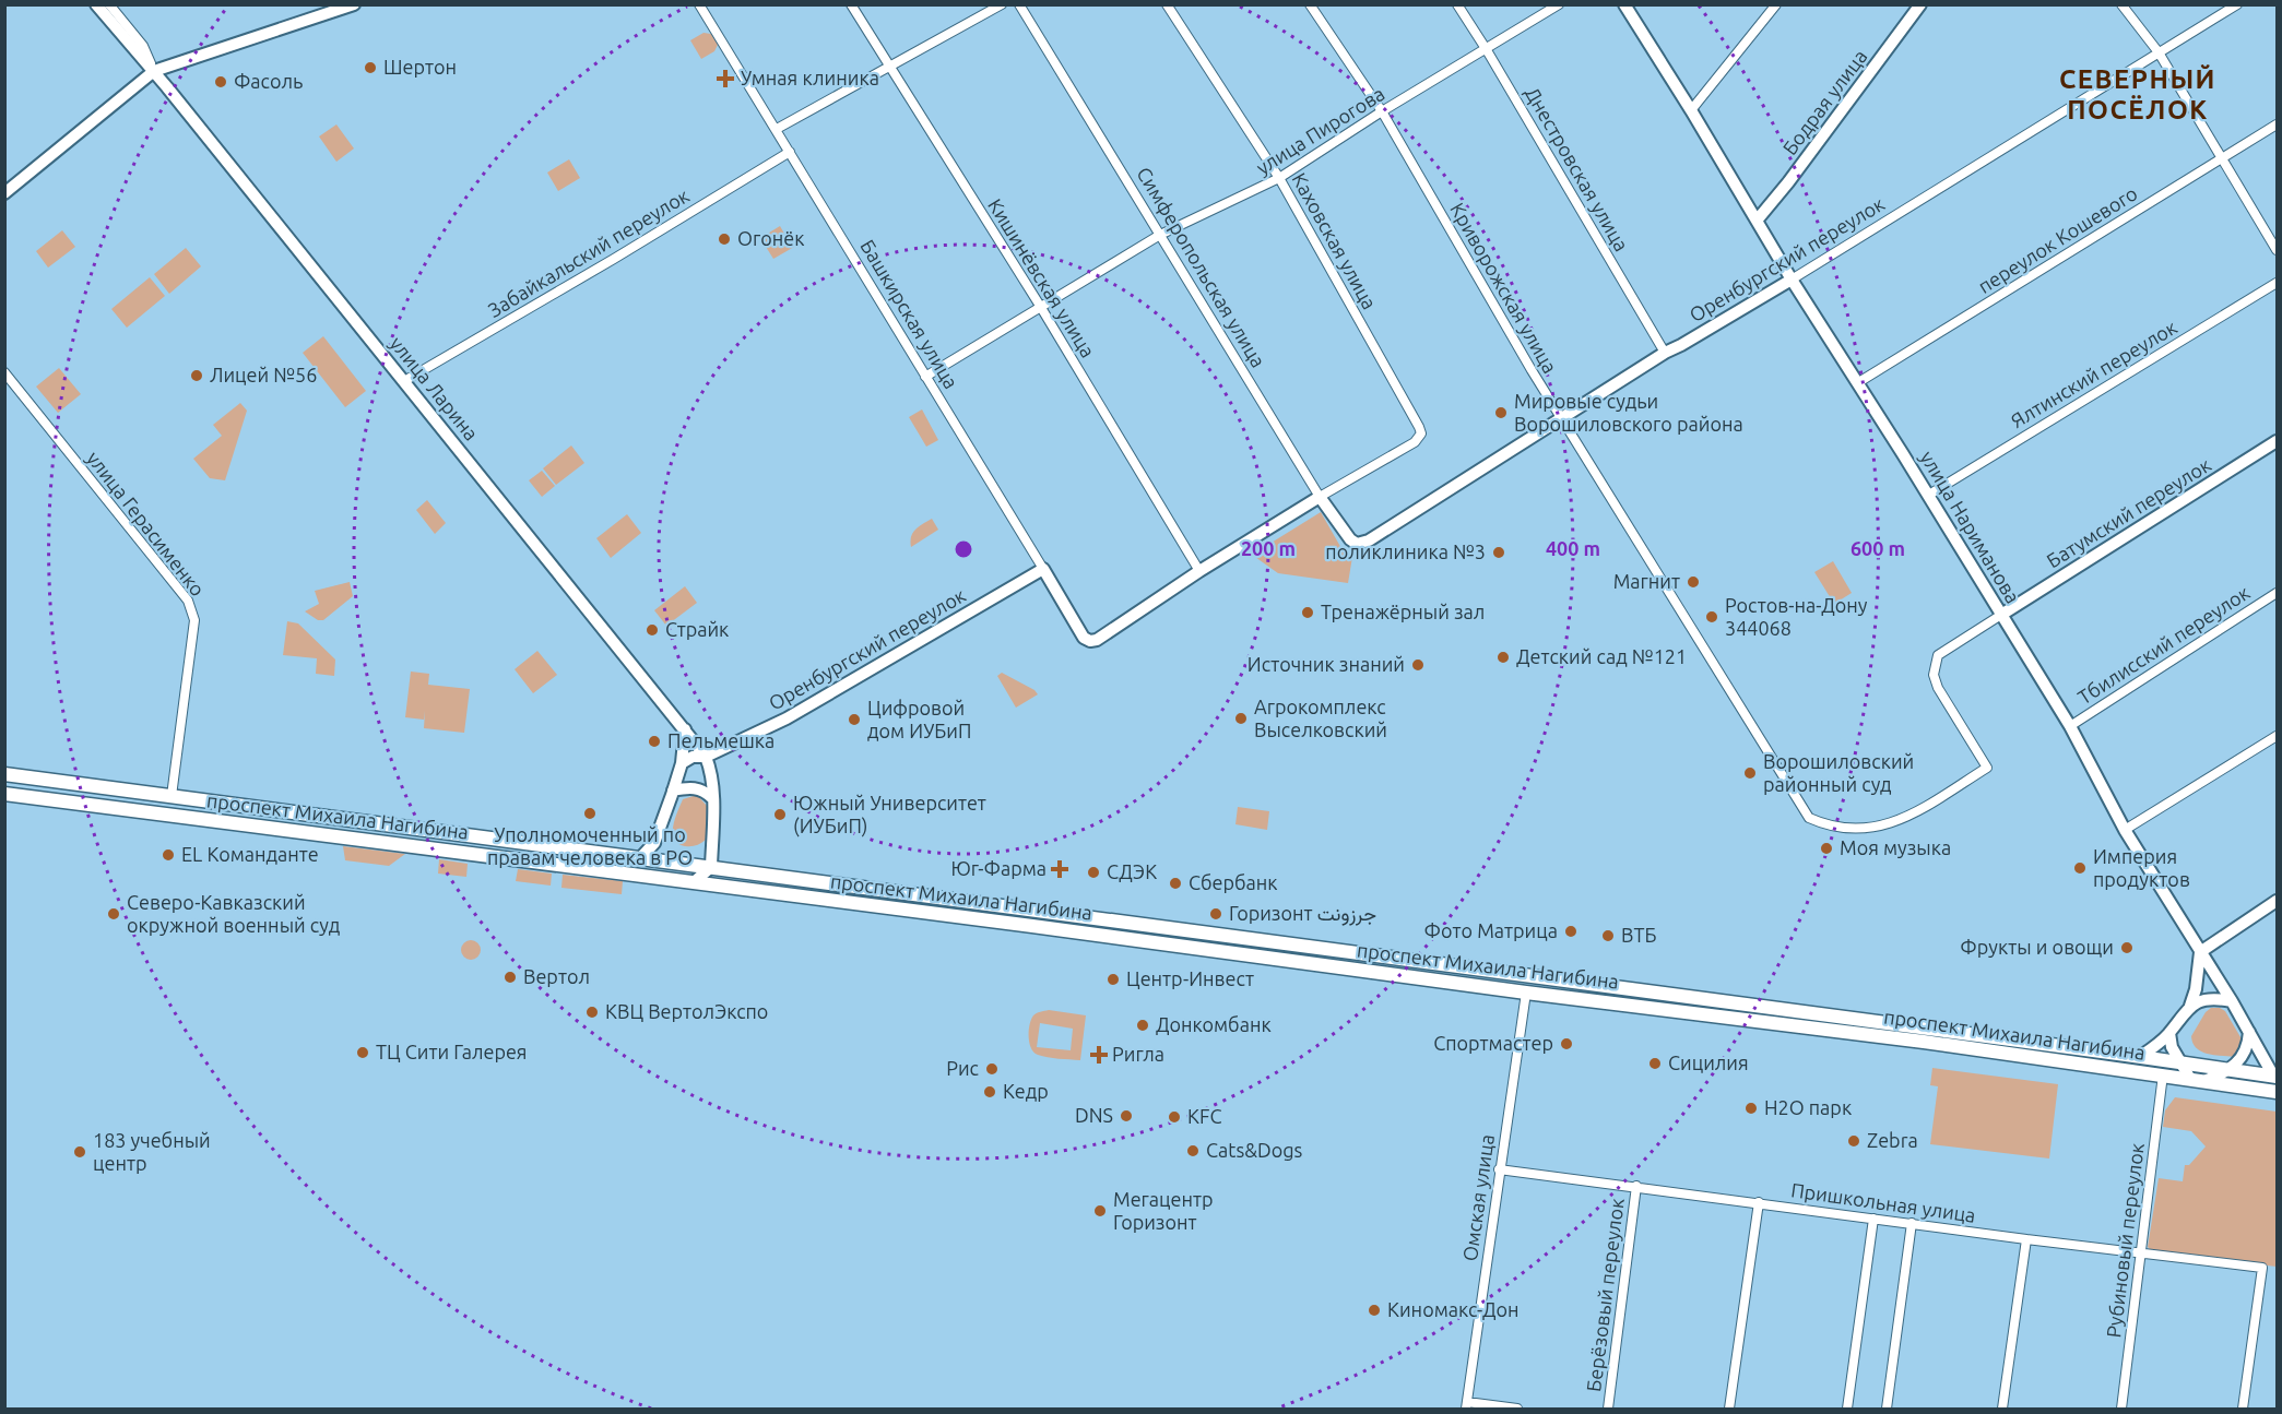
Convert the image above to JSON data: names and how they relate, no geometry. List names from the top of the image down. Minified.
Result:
{"streets":{"main road":["проспект Михаила Нагибина"],"street":["Бодрая улица","улица Пирогова","Днестровская улица","переулок Кошевого","Каховская улица","Забайкальский переулок","Оренбургский переулок","Симферопольская улица","Кишинёвская улица","Криворожская улица","Башкирская улица","Ялтинский переулок","улица Ларина","Батумский переулок","улица Герасименко","улица Нариманова","Тбилисский переулок","Омская улица","Пришкольная улица","Рубиновый переулок","Берёзовый переулок"]},"crossings":[["Бодрая улица","улица Нариманова"],["улица Пирогова","Днестровская улица"],["улица Пирогова","Каховская улица"],["улица Пирогова","Симферопольская улица"],["улица Пирогова","Кишинёвская улица"],["улица Пирогова","Криворожская улица"],["улица Пирогова","Башкирская улица"],["Днестровская улица","Оренбургский переулок"],["переулок Кошевого","улица Нариманова"],["Каховская улица","Симферопольская улица"],["Забайкальский переулок","Башкирская улица"],["Забайкальский переулок","улица Ларина"],["Оренбургский переулок","Симферопольская улица"],["Оренбургский переулок","Криворожская улица"],["Оренбургский переулок","Башкирская улица"],["Оренбургский переулок","улица Ларина"],["Оренбургский переулок","улица Нариманова"],["Кишинёвская улица","Башкирская улица"],["Криворожская улица","Батумский переулок"],["Криворожская улица","улица Нариманова"],["Ялтинский переулок","улица Нариманова"],["Батумский переулок","улица Нариманова"],["улица Герасименко","проспект Михаила Нагибина"],["улица Нариманова","Тбилисский переулок"],["улица Нариманова","проспект Михаила Нагибина"],["проспект Михаила Нагибина","Омская улица"],["проспект Михаила Нагибина","Рубиновый переулок"],["Омская улица","Пришкольная улица"],["Пришкольная улица","Рубиновый переулок"],["Пришкольная улица","Берёзовый переулок"]],"districts":["СЕВЕРНЫЙ ПОСЁЛОК"],"places":{"other":["Шертон","Фасоль","Огонёк","Лицей №56","Мировые судьи Ворошиловского района","поликлиника №3","Магнит","Тренажёрный зал","Ростов-на-Дону 344068","Страйк","Детский сад №121","Источник знаний","Агрокомплекс Выселковский","Цифровой дом ИУБиП","Пельмешка","Ворошиловский районный суд","Уполномоченный по правам человека в РО","Южный Университет (ИУБиП)","Моя музыка","EL Команданте","Империя продуктов","СДЭК","Сбербанк","Северо-Кавказский окружной военный суд","Горизонт جرزونت","Фото Матрица","ВТБ","Фрукты и овощи","Вертол","Центр-Инвест","КВЦ ВертолЭкспо","Донкомбанк","Спортмастер","ТЦ Сити Галерея","Сицилия","Рис","Кедр","H2O парк","DNS","KFC","Zebra","Cats&Dogs","183 учебный центр","Мегацентр Горизонт","Киномакс-Дон"],"health":["Умная клиника","Юг-Фарма","Ригла"]},"rings":["200 m","400 m","600 m"]}
